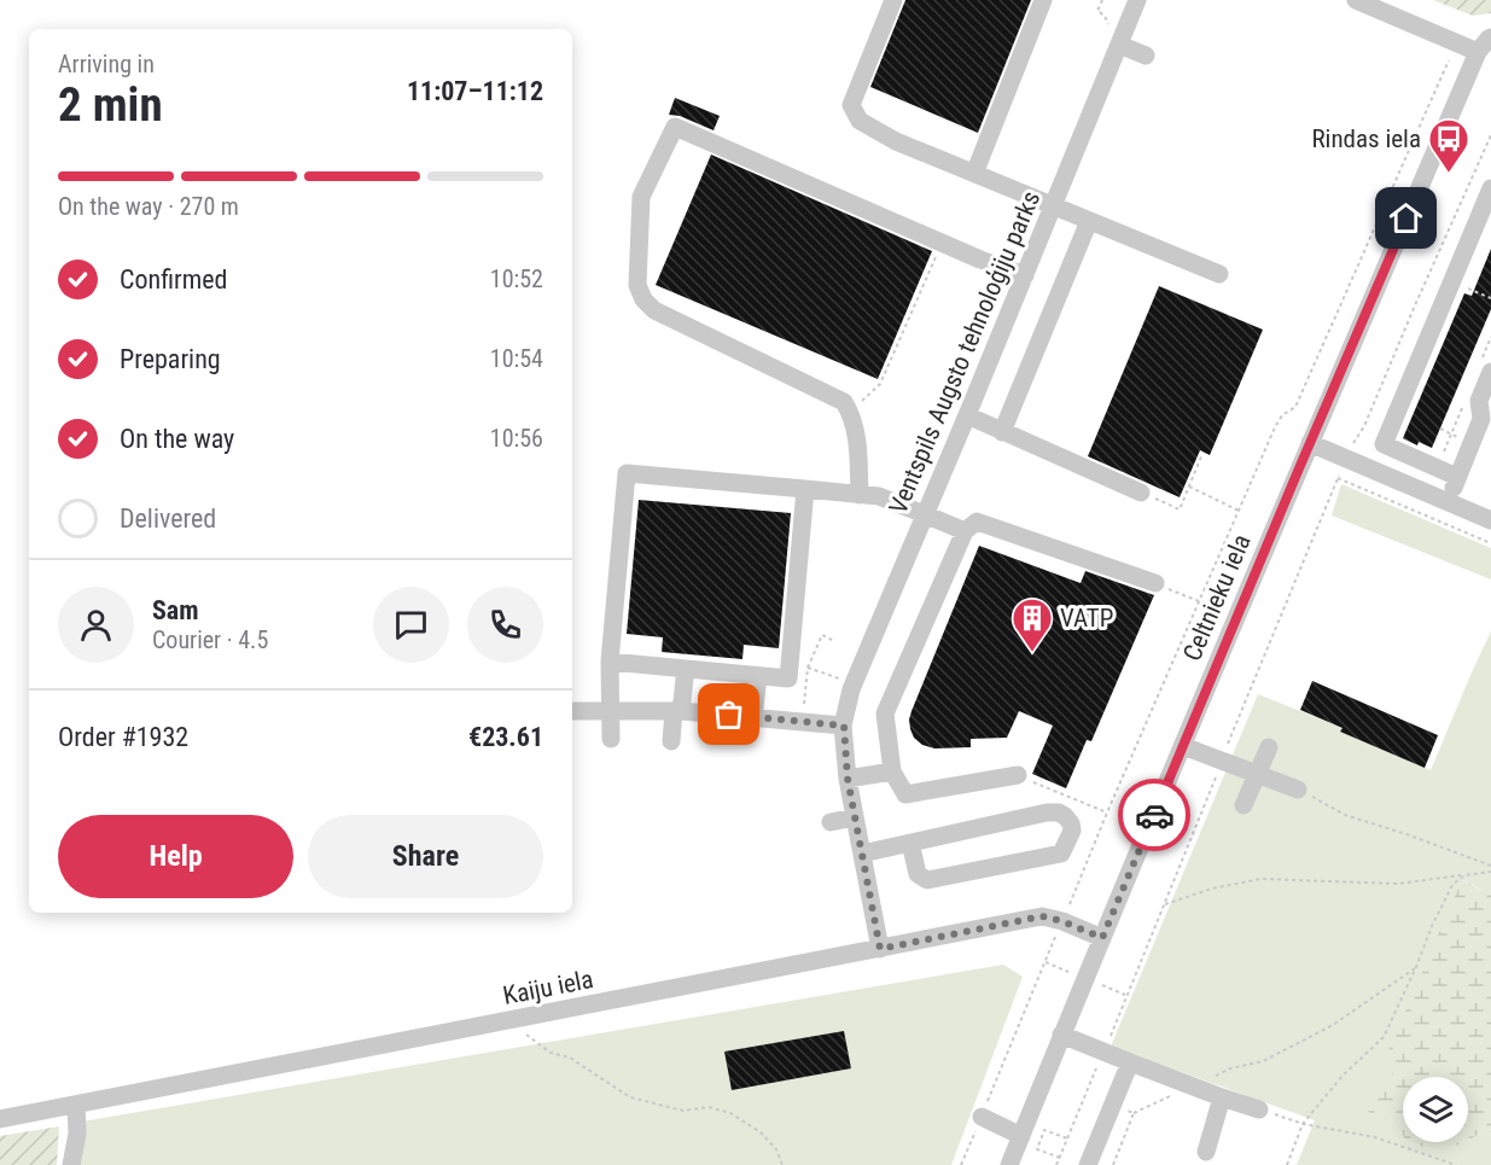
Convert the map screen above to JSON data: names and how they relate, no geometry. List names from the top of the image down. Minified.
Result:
{"streets":{"street":["Ventspils Augsto tehnoloģiju parks","Celtnieku iela","Kaiju iela"]},"crossings":[["Ventspils Augsto tehnoloģiju parks","Kaiju iela"],["Celtnieku iela","Kaiju iela"]],"places":{"bus stop":["Rindas iela"],"building":["VATP"]},"page":{"heading":["2 min","Arriving in","11:07–11:12"],"panel":["Sam","Courier · 4.5","Order #1932","€23.61"],"bar":"On the way · 270 m","list":[["Confirmed","10:52"],["Preparing","10:54"],["On the way","10:56"],"Delivered"],"buttons":["Help","Share"]}}
